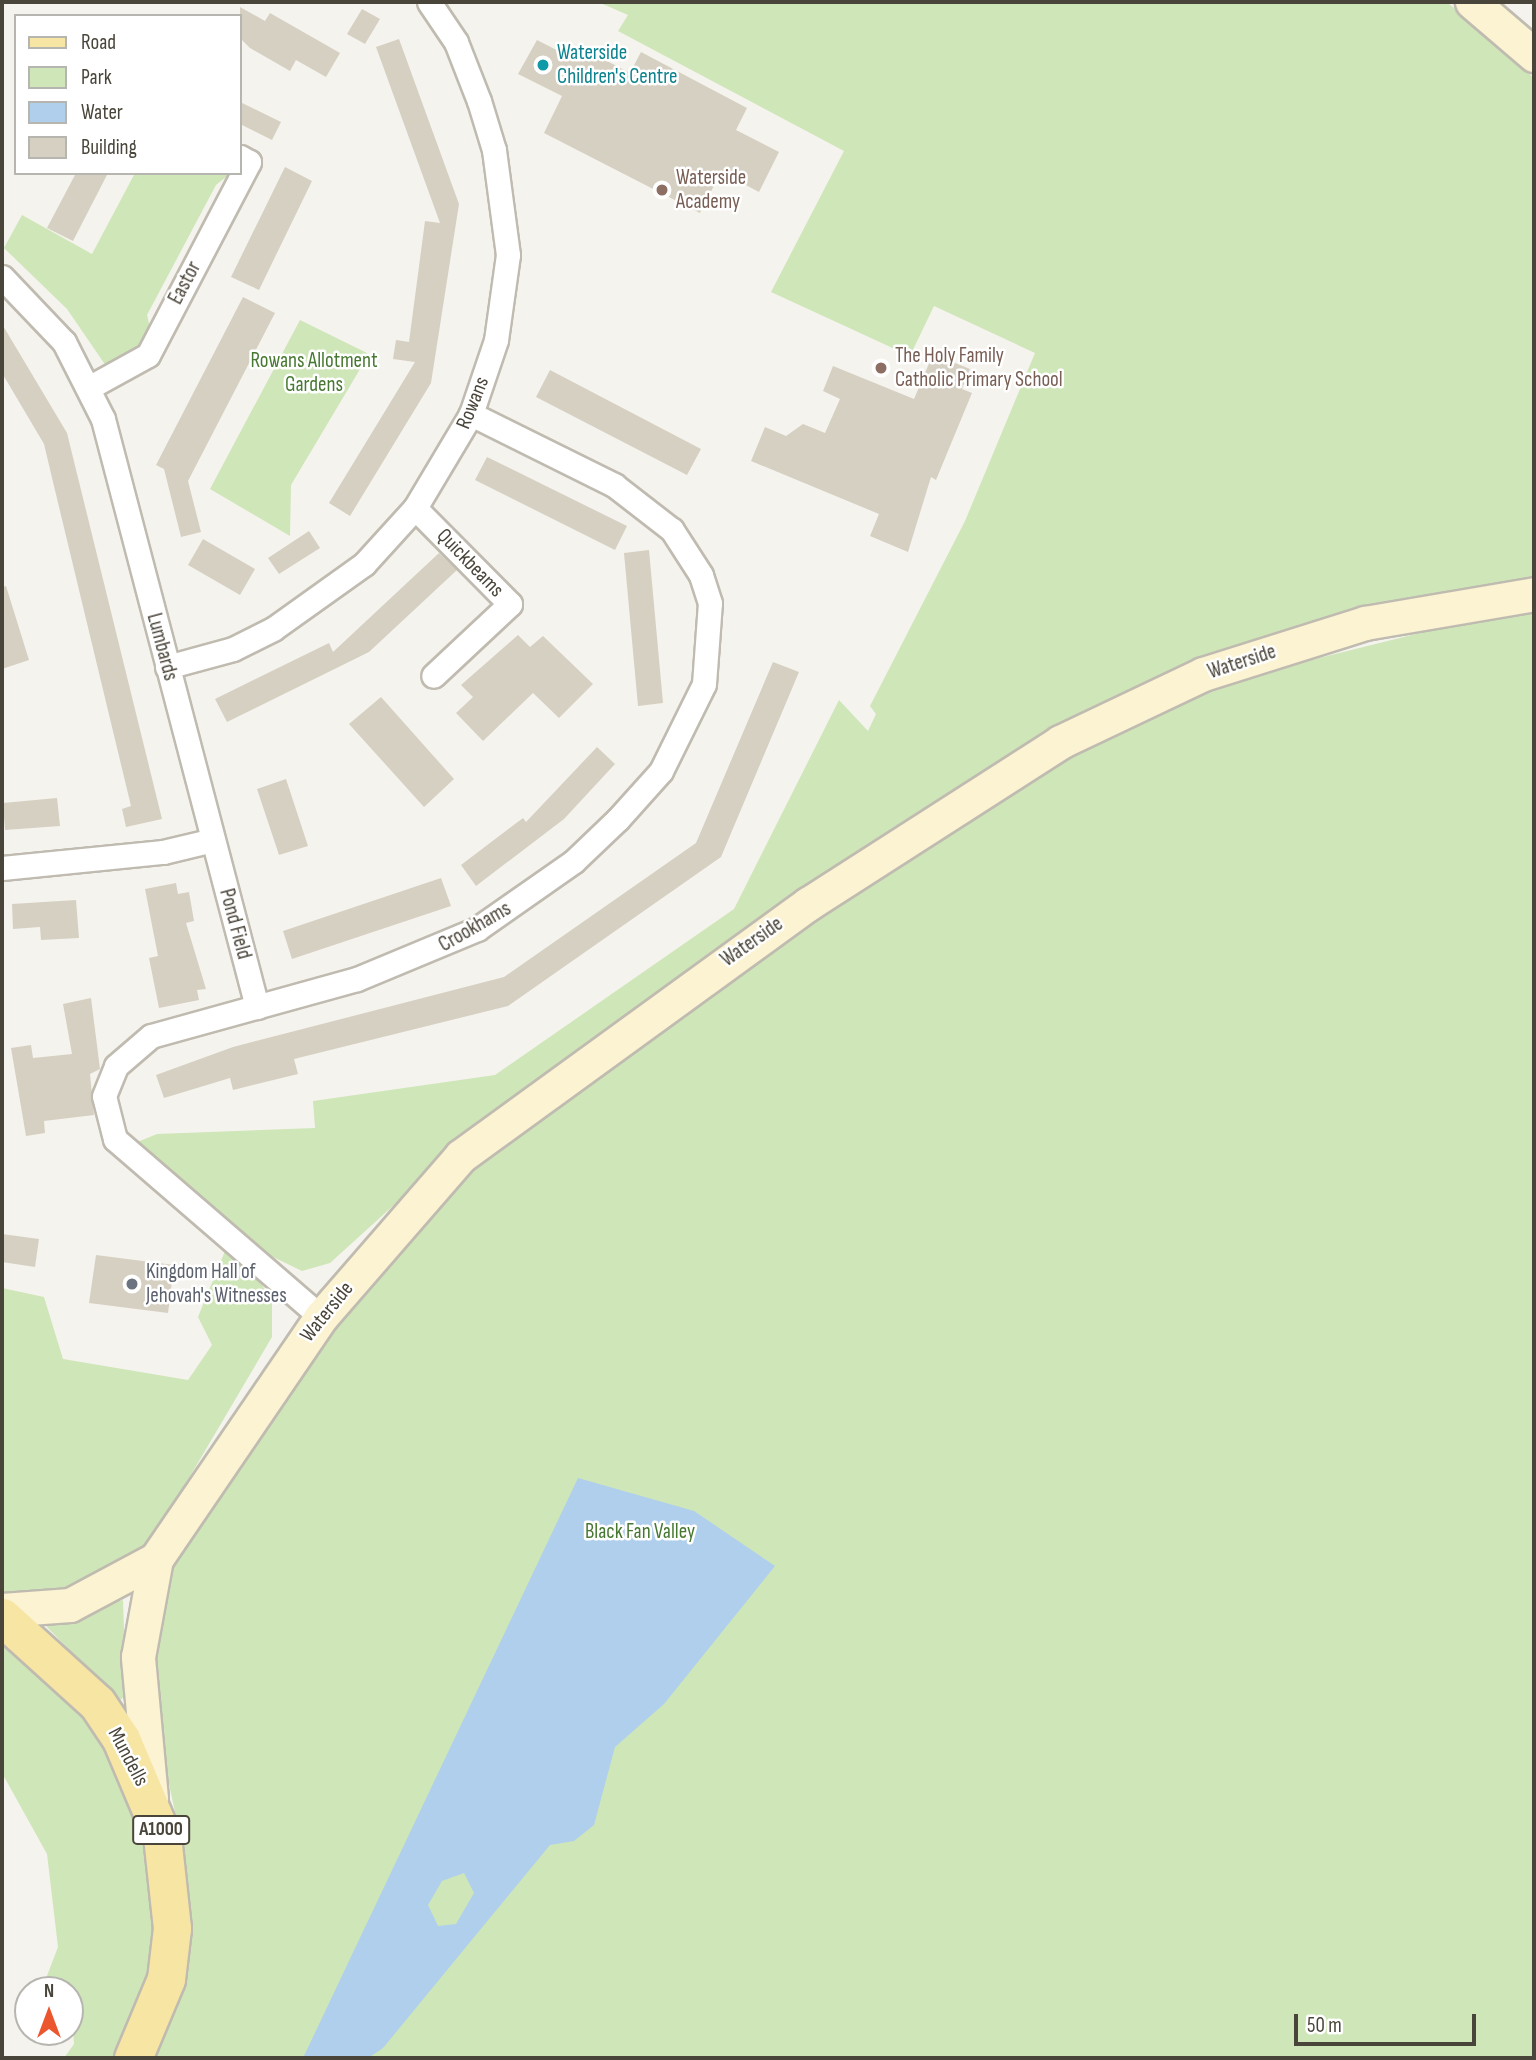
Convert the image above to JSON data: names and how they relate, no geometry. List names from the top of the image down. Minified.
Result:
{"streets":{"main road":["Waterside","Mundells","A1000"],"street":["Eastor","Rowans","Quickbeams","Lumbards","Pond Field","Crookhams"]},"crossings":[["Eastor","Lumbards"],["Rowans","Quickbeams"],["Rowans","Lumbards"],["Rowans","Crookhams"],["Lumbards","Pond Field"],["Waterside","Crookhams"],["Waterside","Mundells"],["Pond Field","Crookhams"]],"parks":["Rowans Allotment Gardens","Black Fan Valley"],"places":["Waterside Children's Centre","Waterside Academy","The Holy Family Catholic Primary School","Kingdom Hall of Jehovah's Witnesses"],"legend":["Road","Park","Water","Building"],"scale_bar":"50 m","north":"top"}
